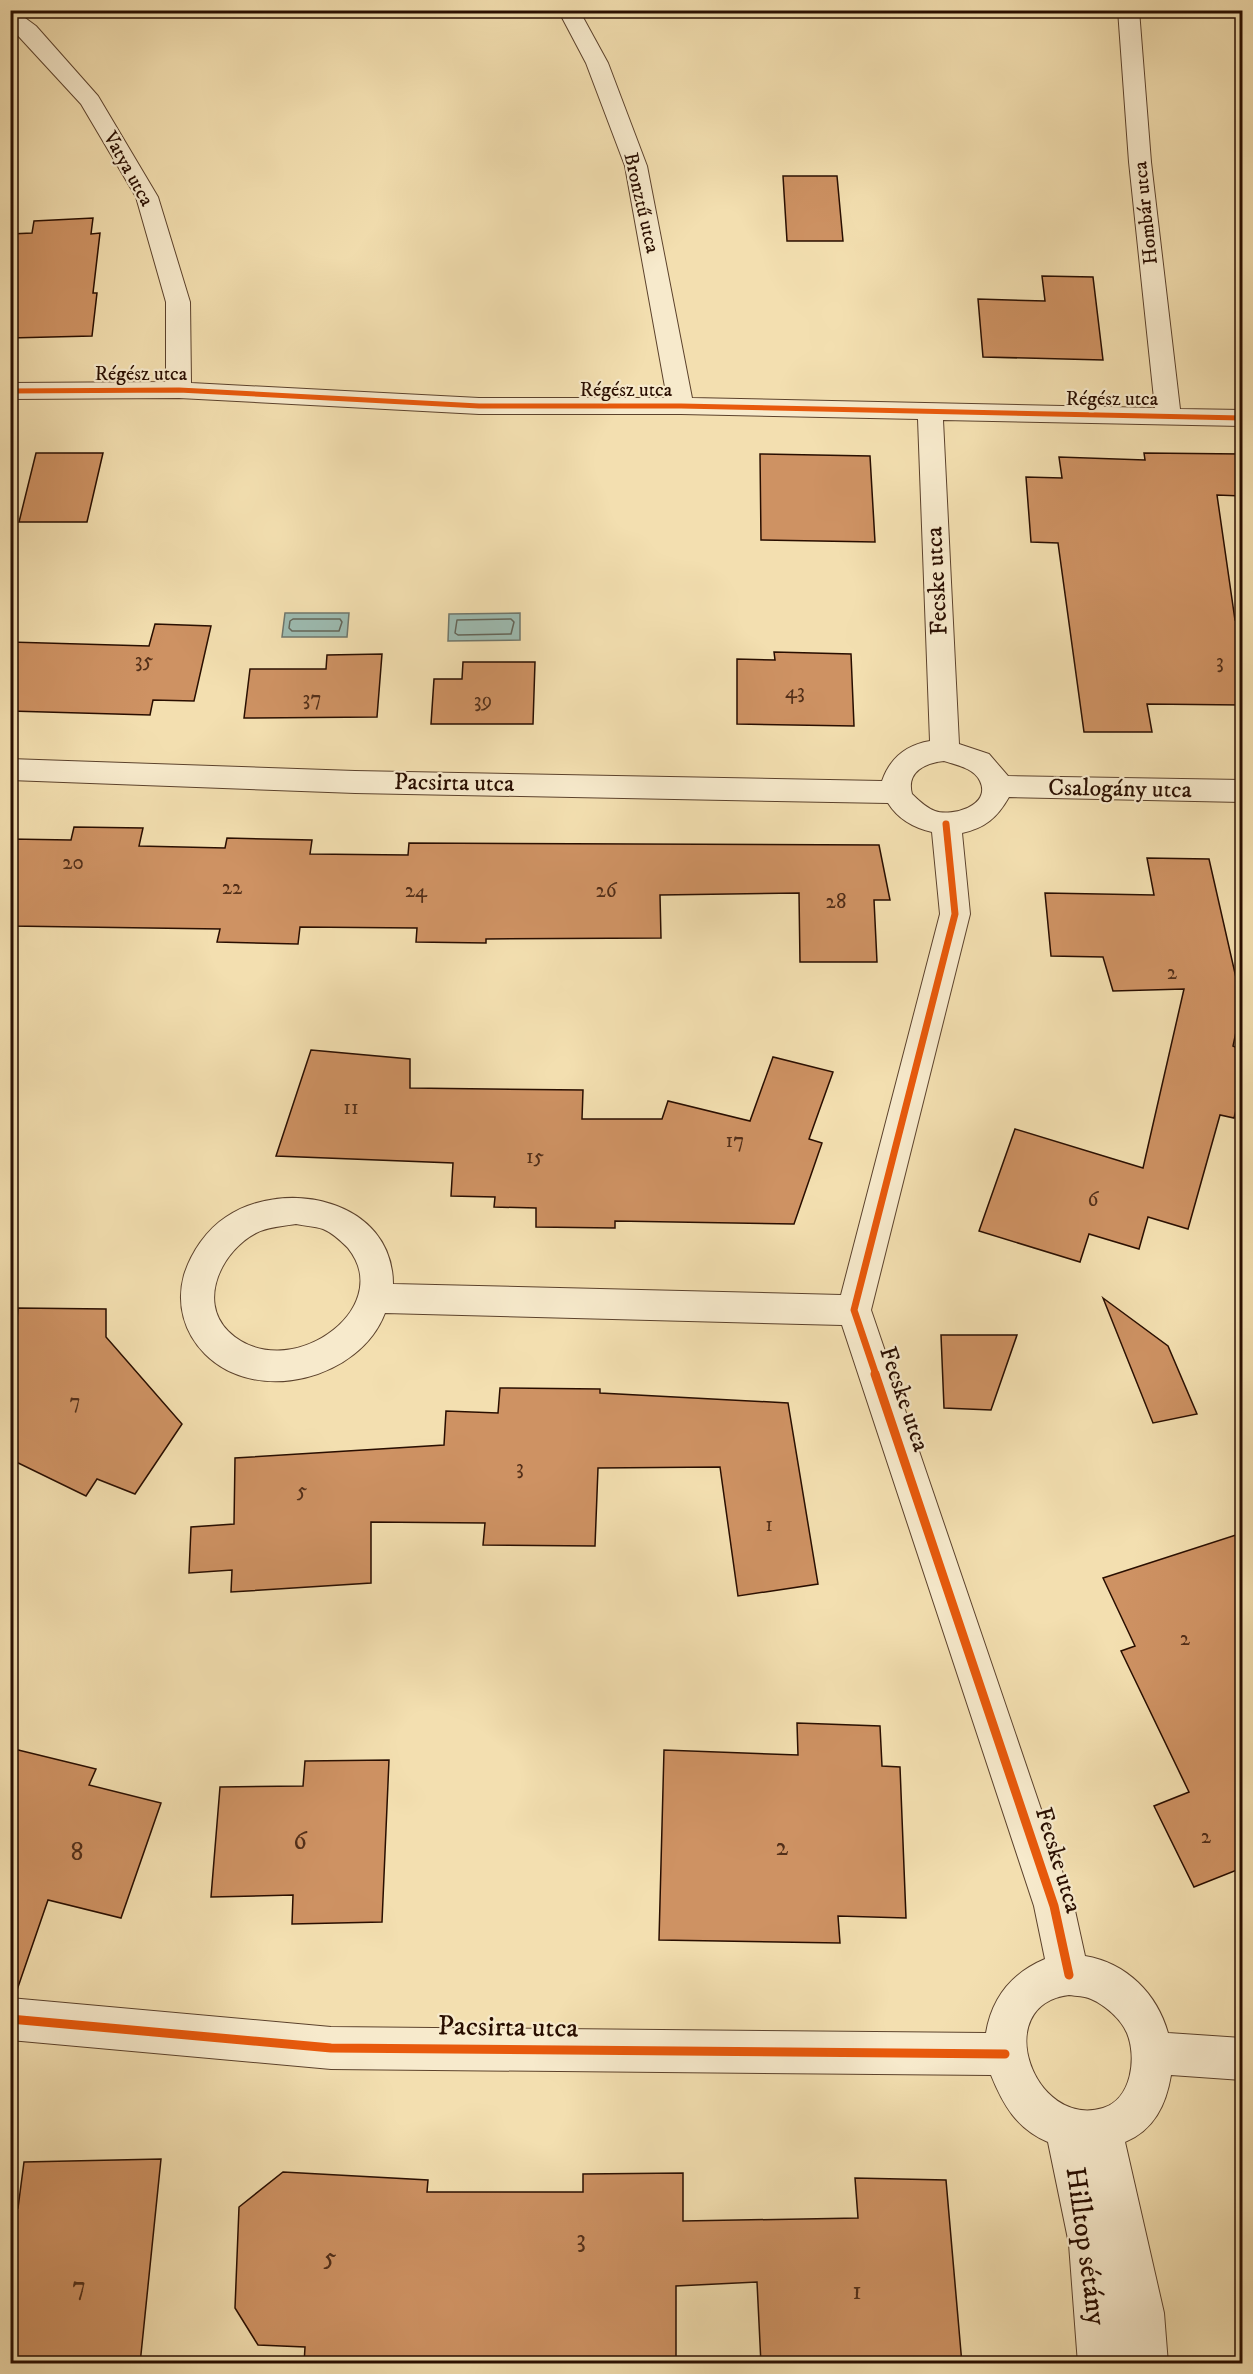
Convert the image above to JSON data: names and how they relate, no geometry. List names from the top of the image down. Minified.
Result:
{"streets":{"street":["Vatya utca","Bronztű utca","Hombár utca","Régész utca","Fecske utca","Pacsirta utca","Csalogány utca","Hilltop sétány"]},"crossings":[["Vatya utca","Régész utca"],["Bronztű utca","Régész utca"],["Hombár utca","Régész utca"],["Régész utca","Fecske utca"],["Fecske utca","Pacsirta utca"],["Fecske utca","Csalogány utca"],["Fecske utca","Hilltop sétány"],["Pacsirta utca","Csalogány utca"],["Pacsirta utca","Hilltop sétány"]],"house_numbers":["35","3","43","37","39","20","22","24","26","28","2","11","17","15","6","7","3","5","1","2","2","6","2","8","3","5","7","1"]}
